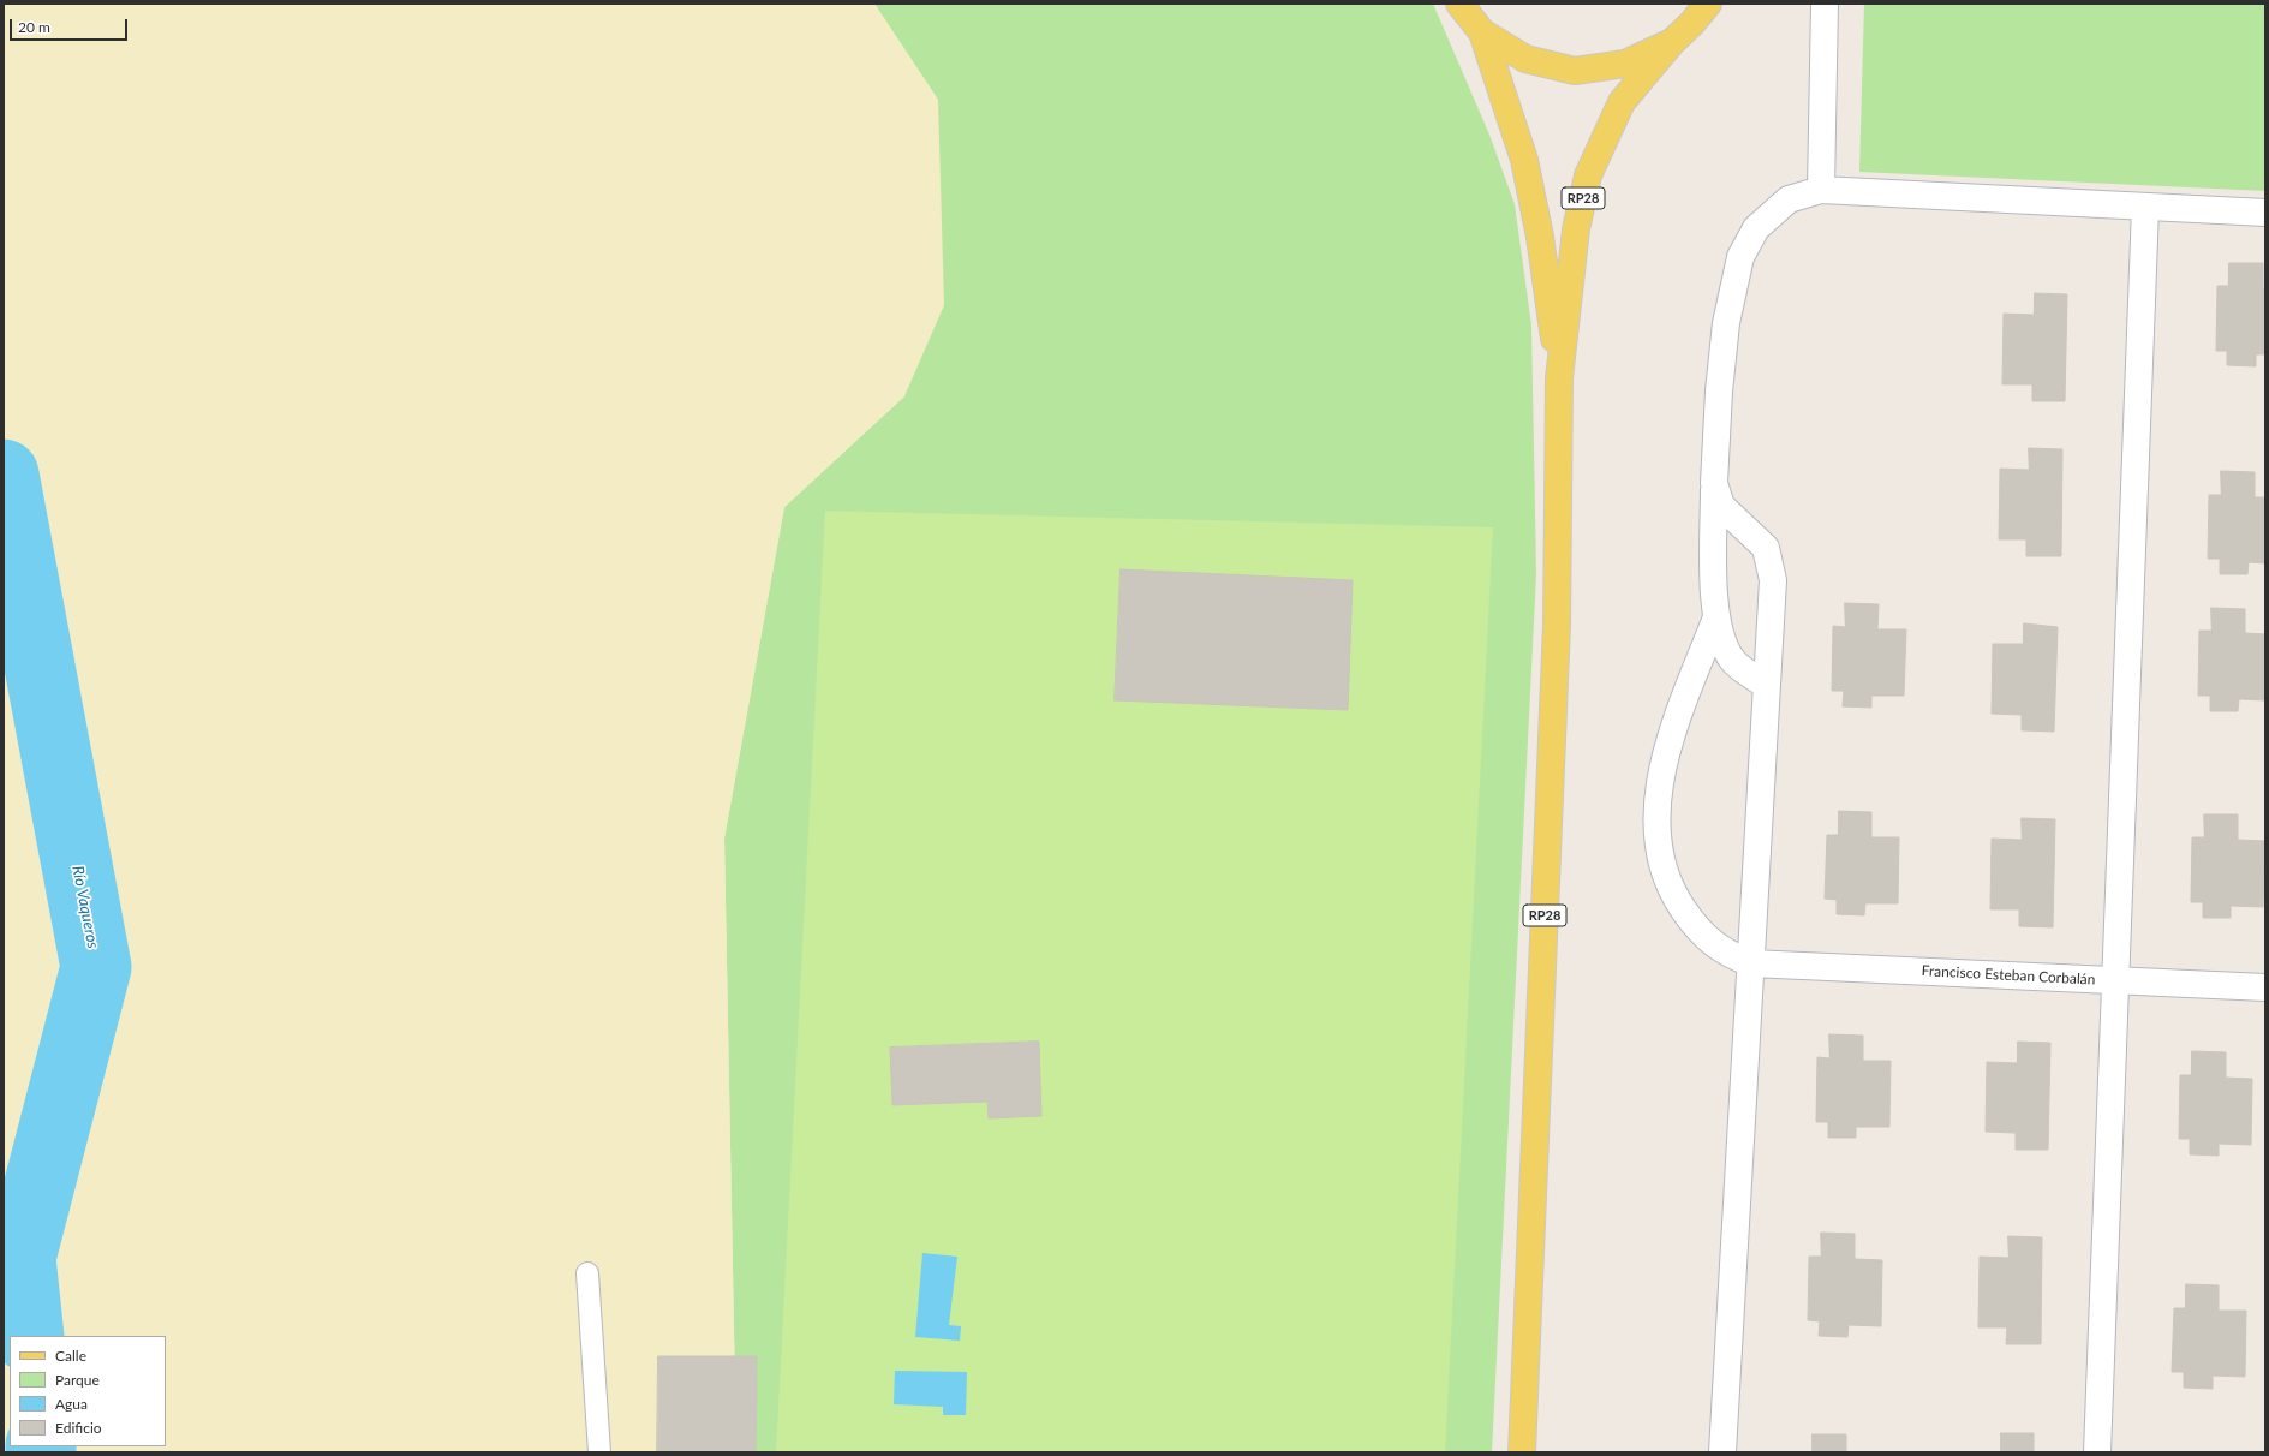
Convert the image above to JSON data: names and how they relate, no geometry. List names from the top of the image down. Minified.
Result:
{"streets":{"main road":["RP28"],"street":["Francisco Esteban Corbalán"]},"water":["Río Vaqueros"],"legend":["Calle","Parque","Agua","Edificio"],"scale_bar":"20 m"}
